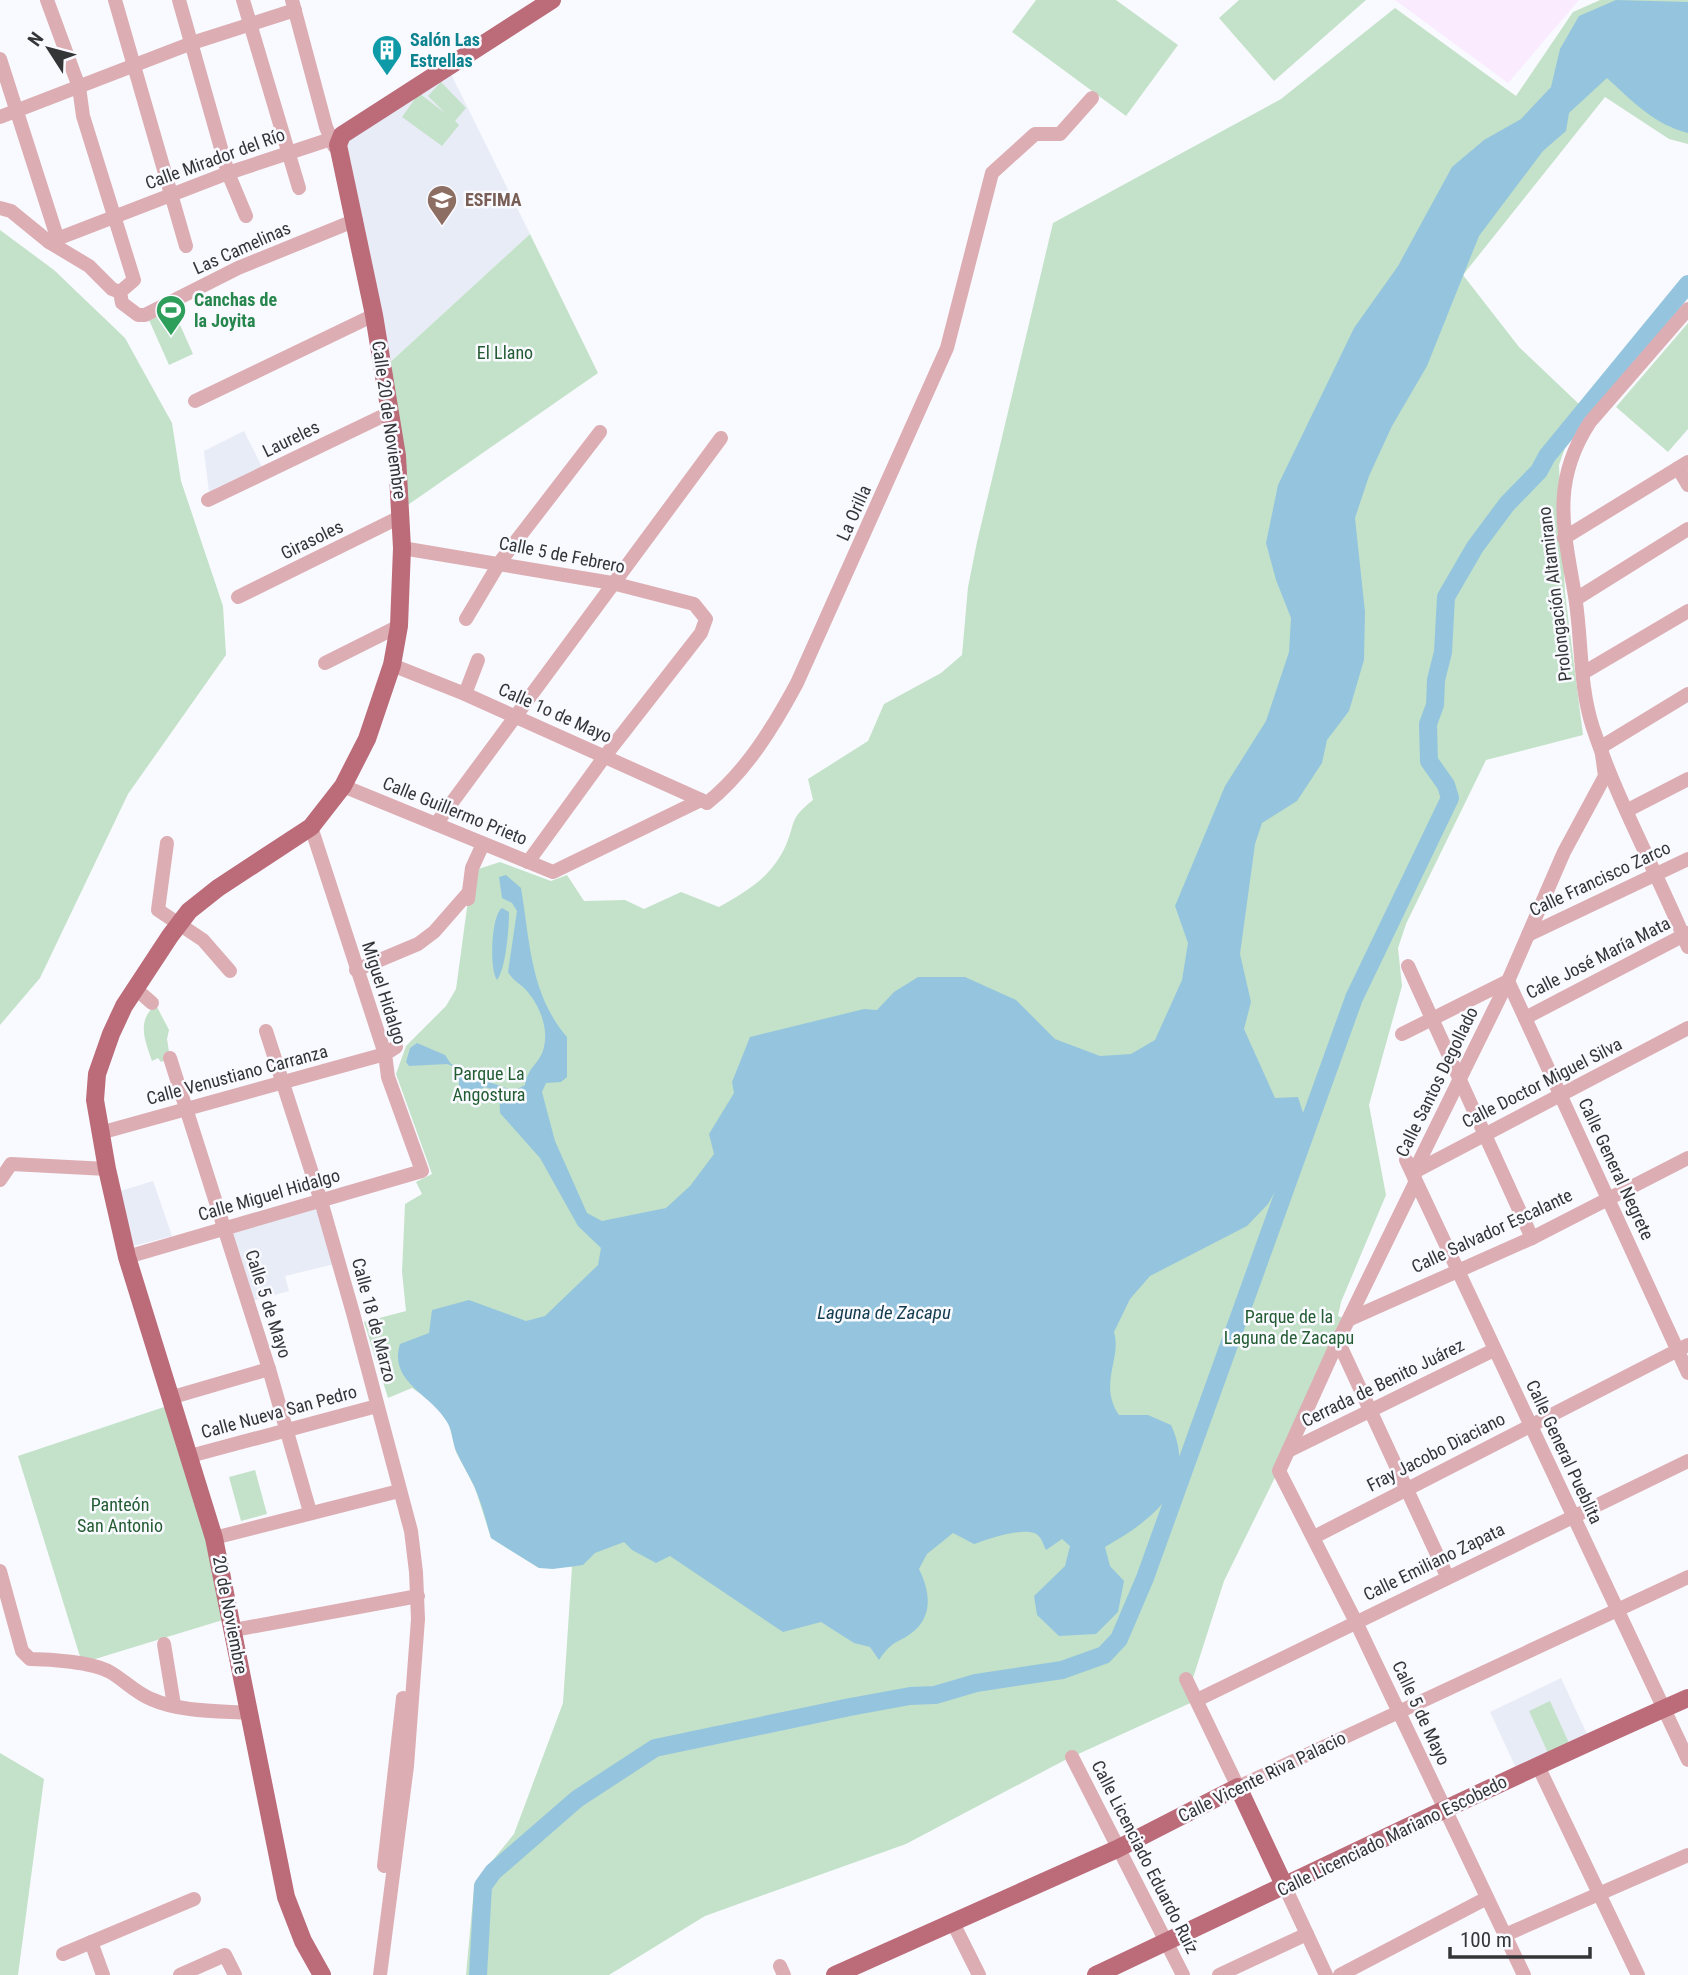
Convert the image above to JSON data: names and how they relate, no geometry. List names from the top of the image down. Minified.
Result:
{"streets":{"main road":["Calle 20 de Noviembre","20 de Noviembre","Calle Vicente Riva Palacio","Calle Licenciado Mariano Escobedo"],"street":["Calle Mirador del Río","Las Camelinas","Laureles","La Orilla","Girasoles","Calle 5 de Febrero","Prolongación Altamirano","Calle 1o de Mayo","Calle Guillermo Prieto","Calle Francisco Zarco","Calle José María Mata","Miguel Hidalgo","Calle Venustiano Carranza","Calle Santos Degollado","Calle Doctor Miguel Silva","Calle General Negrete","Calle Miguel Hidalgo","Calle Salvador Escalante","Calle 5 de Mayo","Calle 18 de Marzo","Cerrada de Benito Juárez","Calle Nueva San Pedro","Fray Jacobo Diaciano","Calle General Pueblita","Calle Emiliano Zapata","Calle Licenciado Eduardo Ruíz"]},"crossings":[["Calle Mirador del Río","Calle 20 de Noviembre"],["Las Camelinas","Calle 20 de Noviembre"],["Calle 20 de Noviembre","Laureles"],["Calle 20 de Noviembre","Girasoles"],["Calle 20 de Noviembre","Calle 5 de Febrero"],["Calle 20 de Noviembre","Calle 1o de Mayo"],["Calle 20 de Noviembre","Calle Guillermo Prieto"],["Calle 20 de Noviembre","Miguel Hidalgo"],["Calle 20 de Noviembre","Calle Venustiano Carranza"],["Calle 20 de Noviembre","Calle Miguel Hidalgo"],["Calle 20 de Noviembre","20 de Noviembre"],["La Orilla","Calle 1o de Mayo"],["La Orilla","Calle Guillermo Prieto"],["Calle 5 de Febrero","Calle 1o de Mayo"],["Prolongación Altamirano","Calle Francisco Zarco"],["Prolongación Altamirano","Calle José María Mata"],["Prolongación Altamirano","Calle Santos Degollado"],["Calle Francisco Zarco","Calle Santos Degollado"],["Calle José María Mata","Calle General Negrete"],["Miguel Hidalgo","Calle Venustiano Carranza"],["Miguel Hidalgo","Calle Miguel Hidalgo"],["Calle Venustiano Carranza","Calle 5 de Mayo"],["Calle Venustiano Carranza","Calle 18 de Marzo"],["Calle Santos Degollado","Calle Doctor Miguel Silva"],["Calle Santos Degollado","Calle General Negrete"],["Calle Santos Degollado","Calle Salvador Escalante"],["Calle Santos Degollado","Calle 5 de Mayo"],["Calle Santos Degollado","Cerrada de Benito Juárez"],["Calle Santos Degollado","Calle General Pueblita"],["Calle Doctor Miguel Silva","Calle General Negrete"],["Calle Doctor Miguel Silva","Calle General Pueblita"],["Calle General Negrete","Calle Salvador Escalante"],["Calle General Negrete","Fray Jacobo Diaciano"],["Calle Miguel Hidalgo","Calle 5 de Mayo"],["Calle Miguel Hidalgo","Calle 18 de Marzo"],["Calle Miguel Hidalgo","20 de Noviembre"],["Calle Salvador Escalante","Calle General Pueblita"],["Calle 5 de Mayo","Calle Nueva San Pedro"],["Calle 5 de Mayo","Fray Jacobo Diaciano"],["Calle 5 de Mayo","Calle Emiliano Zapata"],["Calle 5 de Mayo","Calle Vicente Riva Palacio"],["Calle 5 de Mayo","Calle Licenciado Mariano Escobedo"],["Calle 18 de Marzo","Calle Nueva San Pedro"],["Cerrada de Benito Juárez","Calle General Pueblita"],["Calle Nueva San Pedro","20 de Noviembre"],["Fray Jacobo Diaciano","Calle General Pueblita"],["Calle General Pueblita","Calle Emiliano Zapata"],["Calle General Pueblita","Calle Vicente Riva Palacio"],["Calle General Pueblita","Calle Licenciado Mariano Escobedo"],["Calle Vicente Riva Palacio","Calle Licenciado Eduardo Ruíz"],["Calle Licenciado Mariano Escobedo","Calle Licenciado Eduardo Ruíz"]],"water":["Laguna de Zacapu"],"parks":["El Llano","Parque La Angostura","Parque de la Laguna de Zacapu","Panteón San Antonio"],"places":{"building":["Salón Las Estrellas"],"school or university":["ESFIMA"],"sports":["Canchas de la Joyita"]},"scale_bar":"100 m","north":"top left"}
